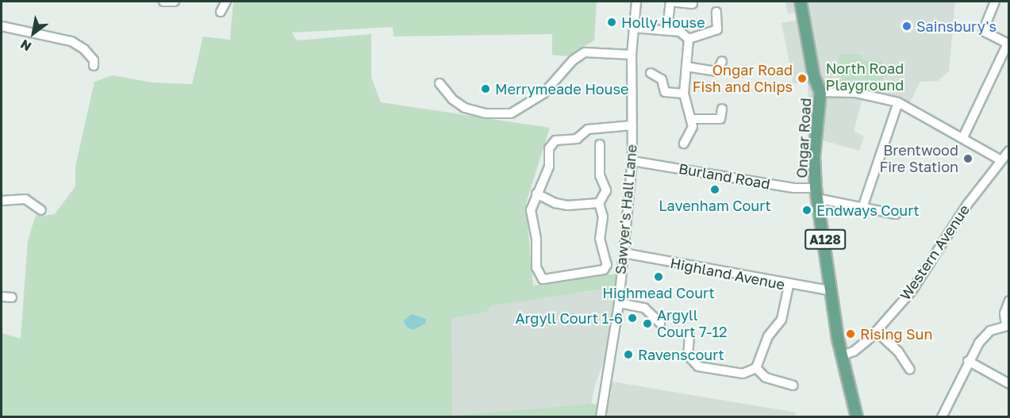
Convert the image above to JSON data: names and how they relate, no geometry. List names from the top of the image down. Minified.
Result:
{"streets":{"main road":["Ongar Road","A128"],"street":["Burland Road","Sawyer's Hall Lane","Western Avenue","Highland Avenue"]},"crossings":[["Ongar Road","Burland Road"],["Ongar Road","Western Avenue"],["Ongar Road","Highland Avenue"],["Burland Road","Sawyer's Hall Lane"],["Sawyer's Hall Lane","Highland Avenue"]],"parks":["North Road Playground"],"places":["Holly House","Sainsbury's","Ongar Road Fish and Chips","Merrymeade House","Brentwood Fire Station","Lavenham Court","Endways Court","Highmead Court","Argyll Court 1-6","Argyll Court 7-12","Rising Sun","Ravenscourt"],"north":"bottom left"}
